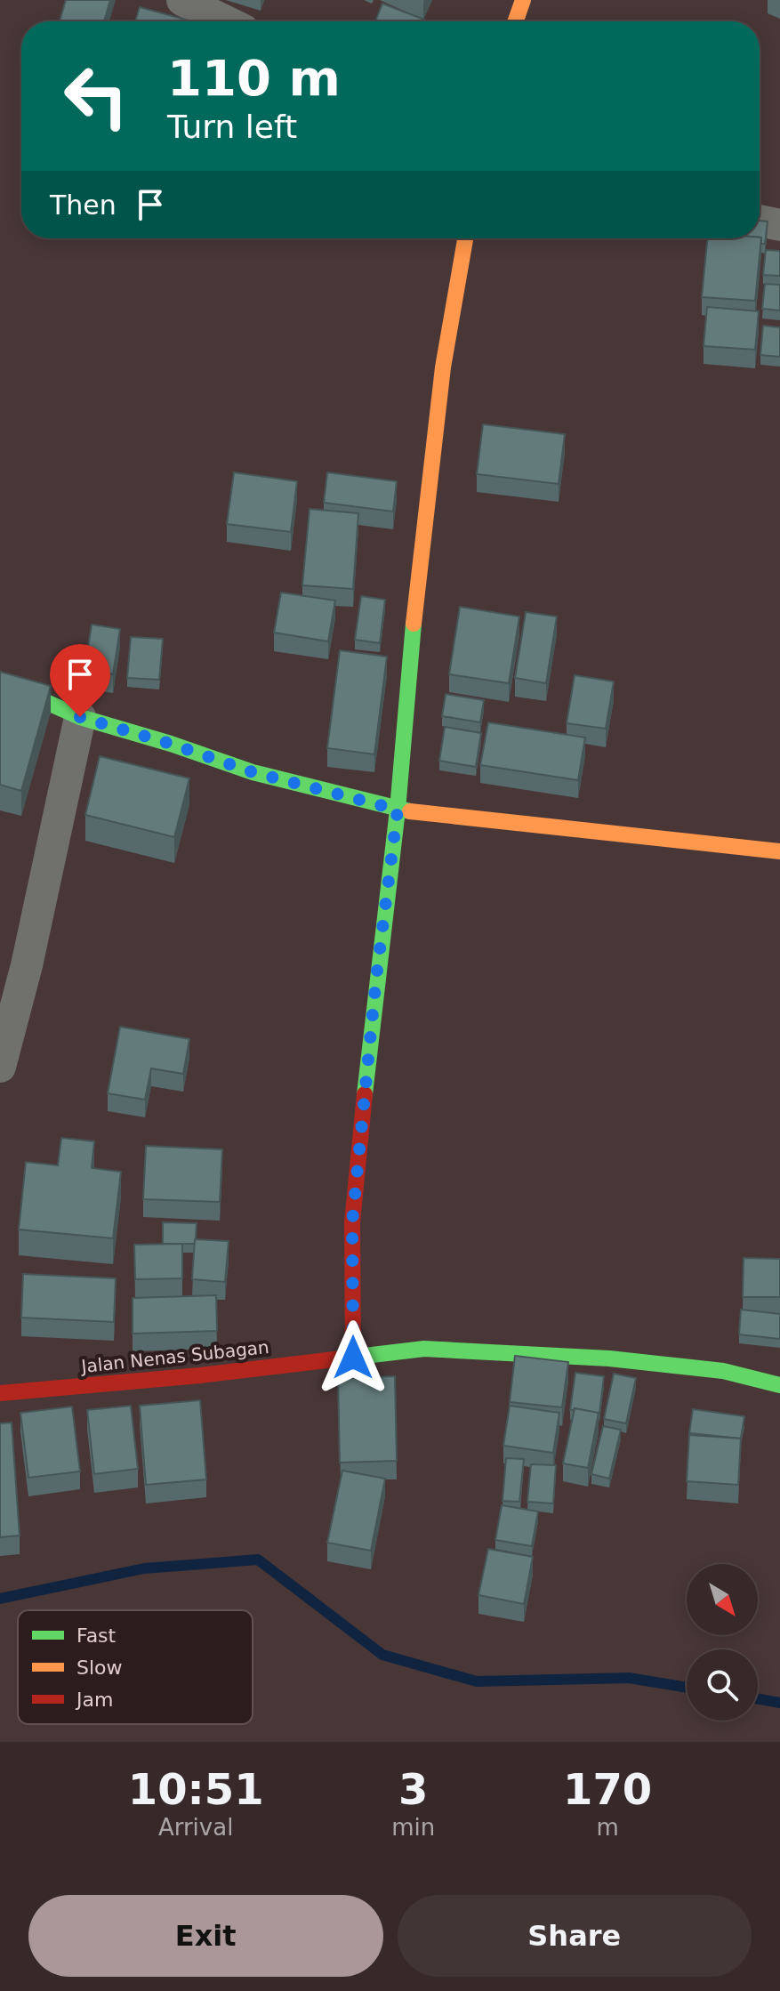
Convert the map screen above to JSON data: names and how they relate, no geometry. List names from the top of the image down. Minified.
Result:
{"streets":{"main road":["Jalan Nenas Subagan"]},"legend":["Fast","Slow","Jam"],"north":"bottom right","page":{"turn":["110 m","Turn left"],"then":"Then","eta":["10:51","Arrival","3","min","170","m"],"buttons":["Exit","Share"]}}
